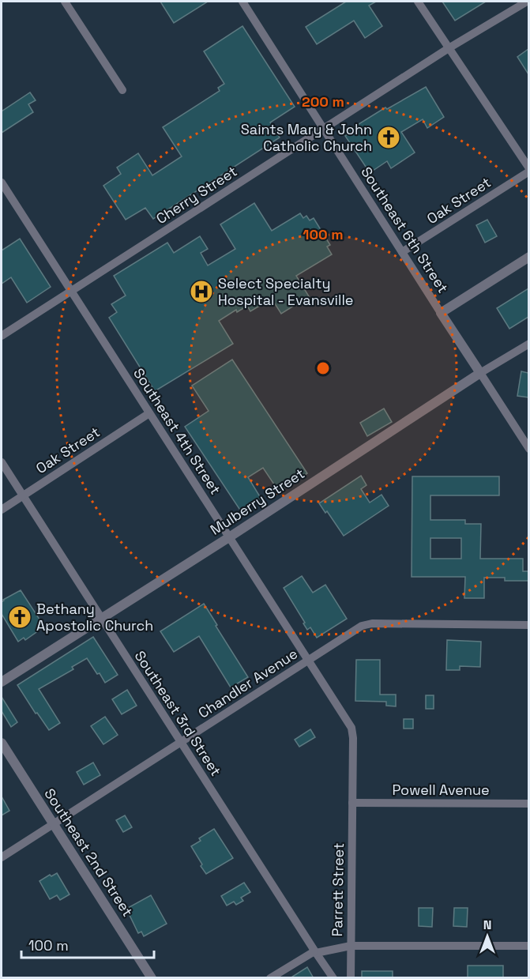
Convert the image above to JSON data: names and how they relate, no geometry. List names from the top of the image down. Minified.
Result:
{"streets":{"street":["Cherry Street","Oak Street","Southeast 6th Street","Southeast 4th Street","Mulberry Street","Chandler Avenue","Southeast 3rd Street","Powell Avenue","Southeast 2nd Street","Parrett Street"]},"crossings":[["Cherry Street","Southeast 6th Street"],["Cherry Street","Southeast 4th Street"],["Oak Street","Southeast 6th Street"],["Oak Street","Southeast 4th Street"],["Oak Street","Southeast 3rd Street"],["Southeast 6th Street","Mulberry Street"],["Southeast 4th Street","Mulberry Street"],["Southeast 4th Street","Chandler Avenue"],["Southeast 4th Street","Powell Avenue"],["Southeast 4th Street","Parrett Street"],["Mulberry Street","Southeast 3rd Street"],["Chandler Avenue","Southeast 3rd Street"],["Chandler Avenue","Southeast 2nd Street"],["Powell Avenue","Parrett Street"]],"places":{"church":["Saints Mary & John Catholic Church","Bethany Apostolic Church"],"hospital":["Select Specialty Hospital - Evansville"]},"scale_bar":"100 m","north":"top","rings":["200 m","100 m"]}
